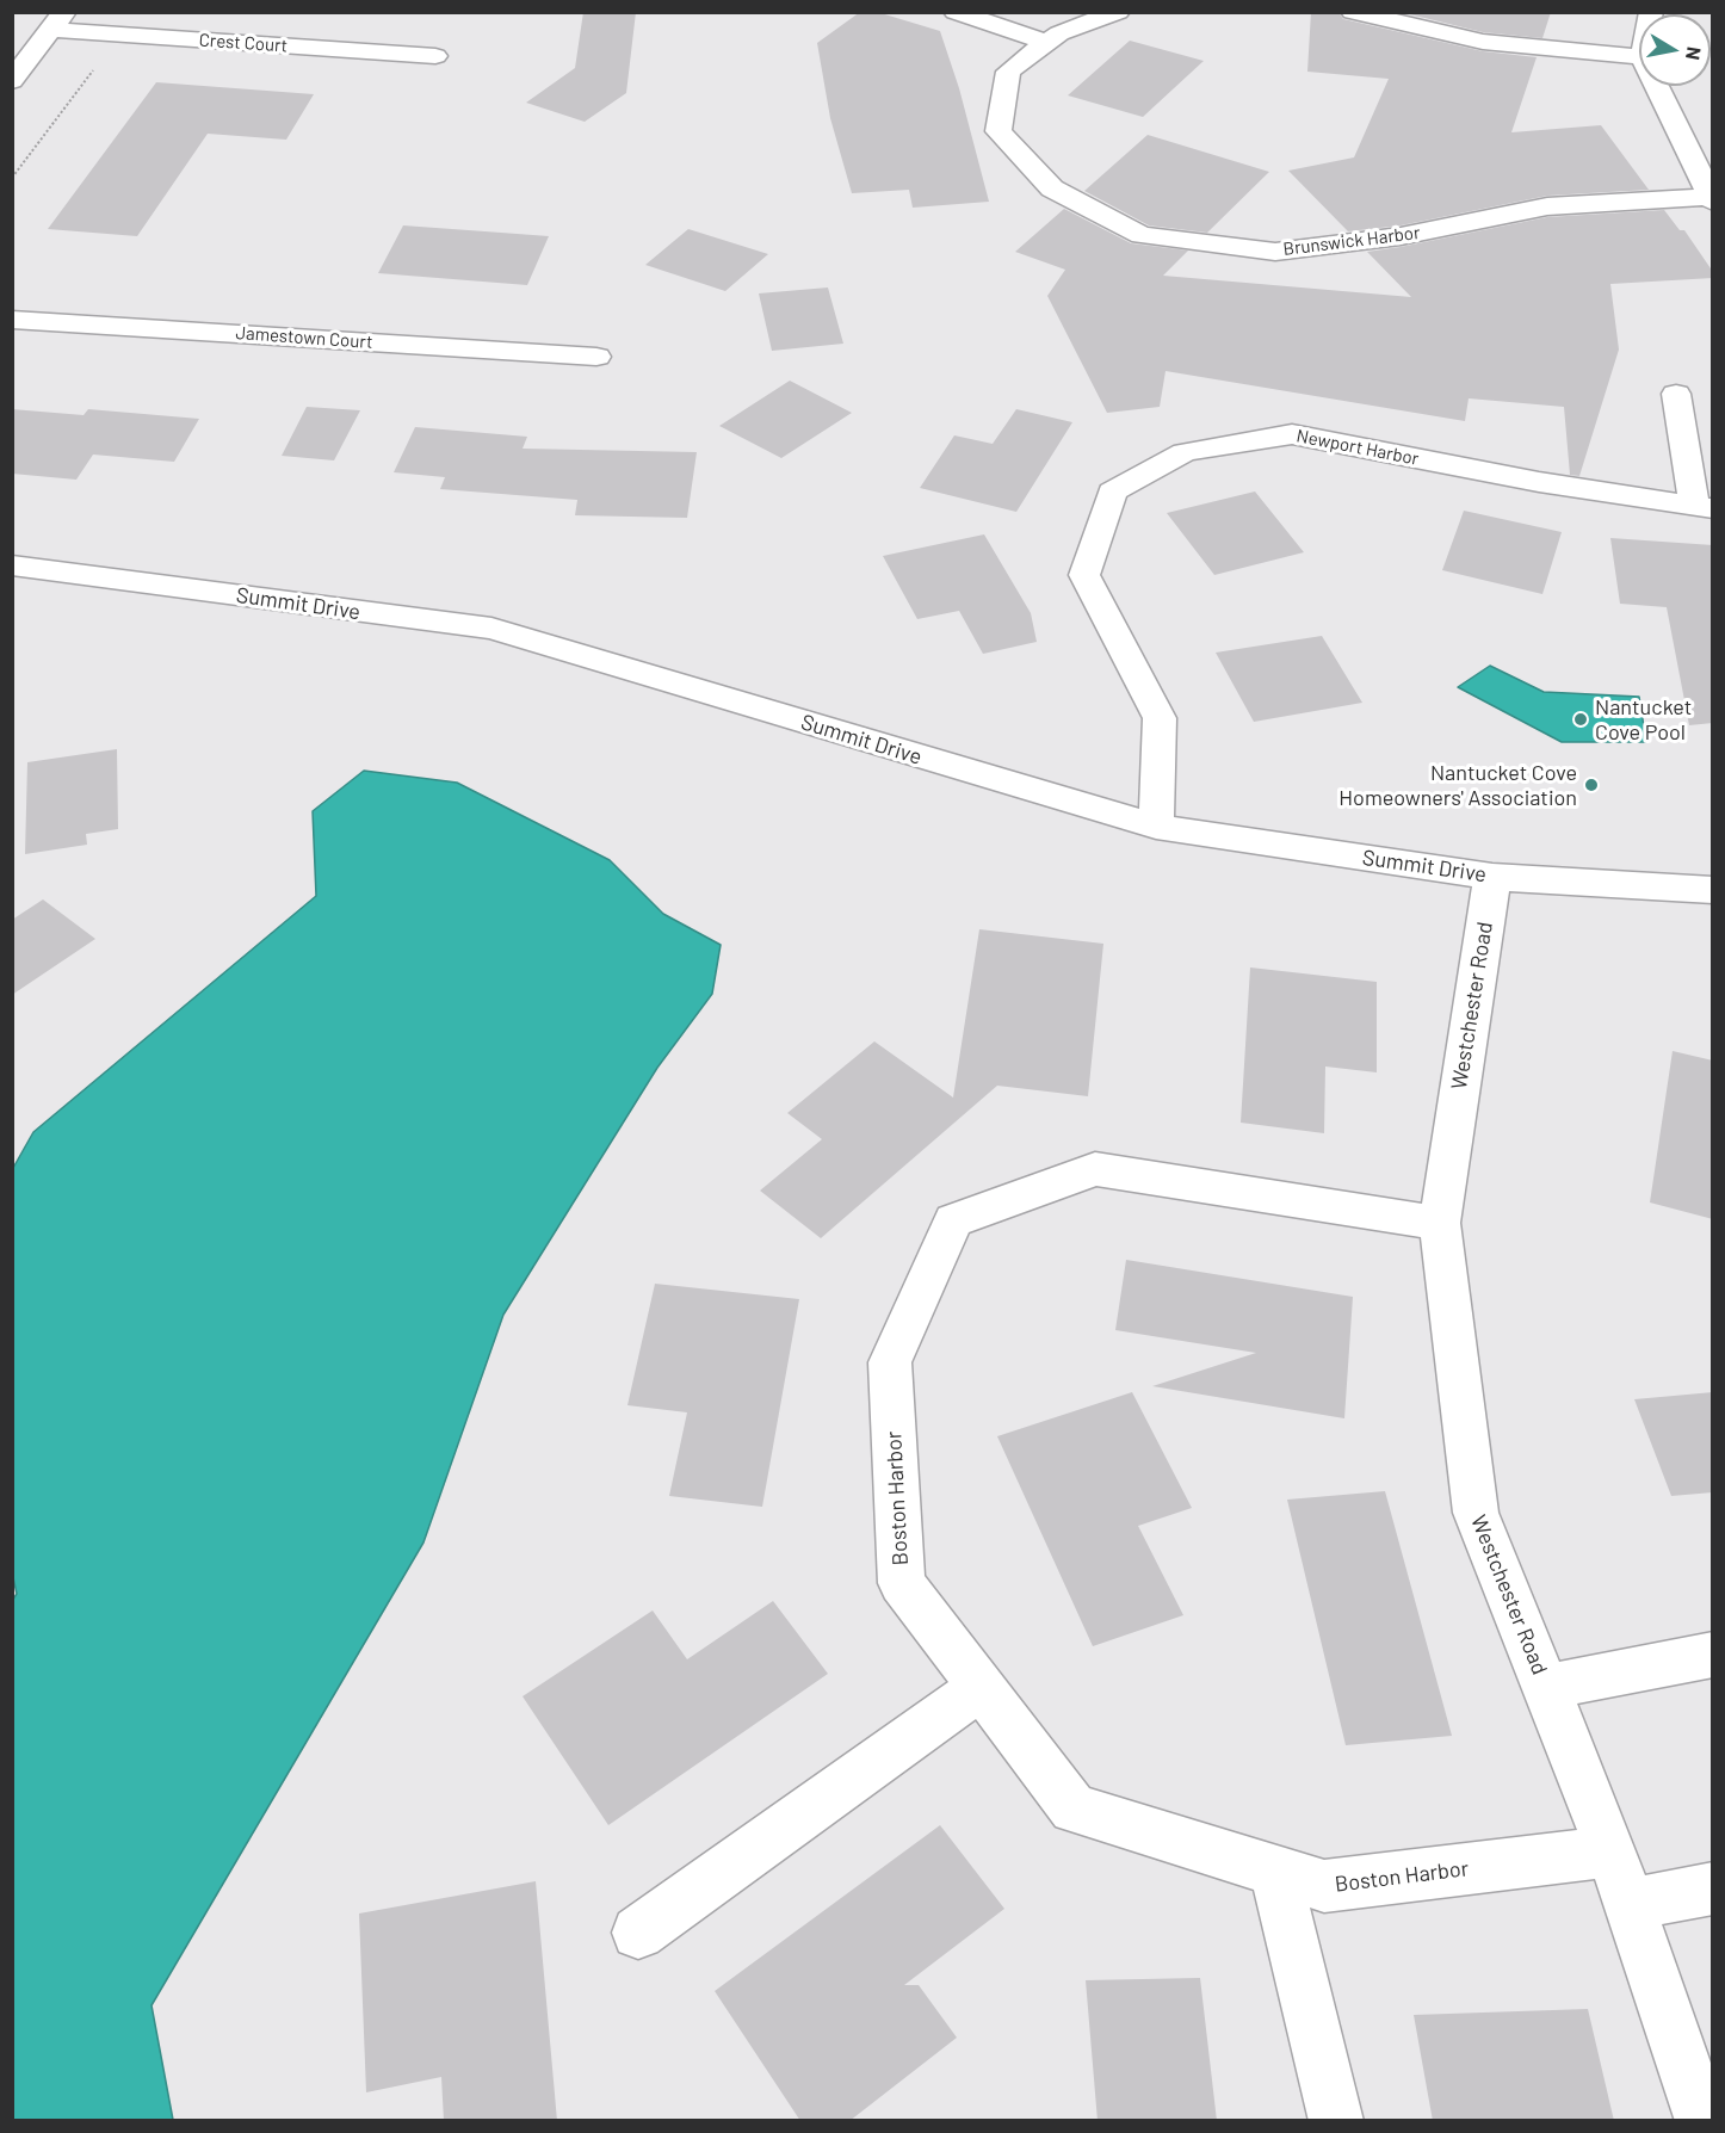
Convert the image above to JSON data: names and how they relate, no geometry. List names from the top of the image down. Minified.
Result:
{"streets":{"street":["Crest Court","Brunswick Harbor","Jamestown Court","Newport Harbor","Summit Drive","Westchester Road","Boston Harbor"]},"crossings":[["Newport Harbor","Summit Drive"],["Summit Drive","Westchester Road"],["Westchester Road","Boston Harbor"]],"places":["Nantucket Cove Pool","Nantucket Cove Homeowners' Association"],"north":"right"}
